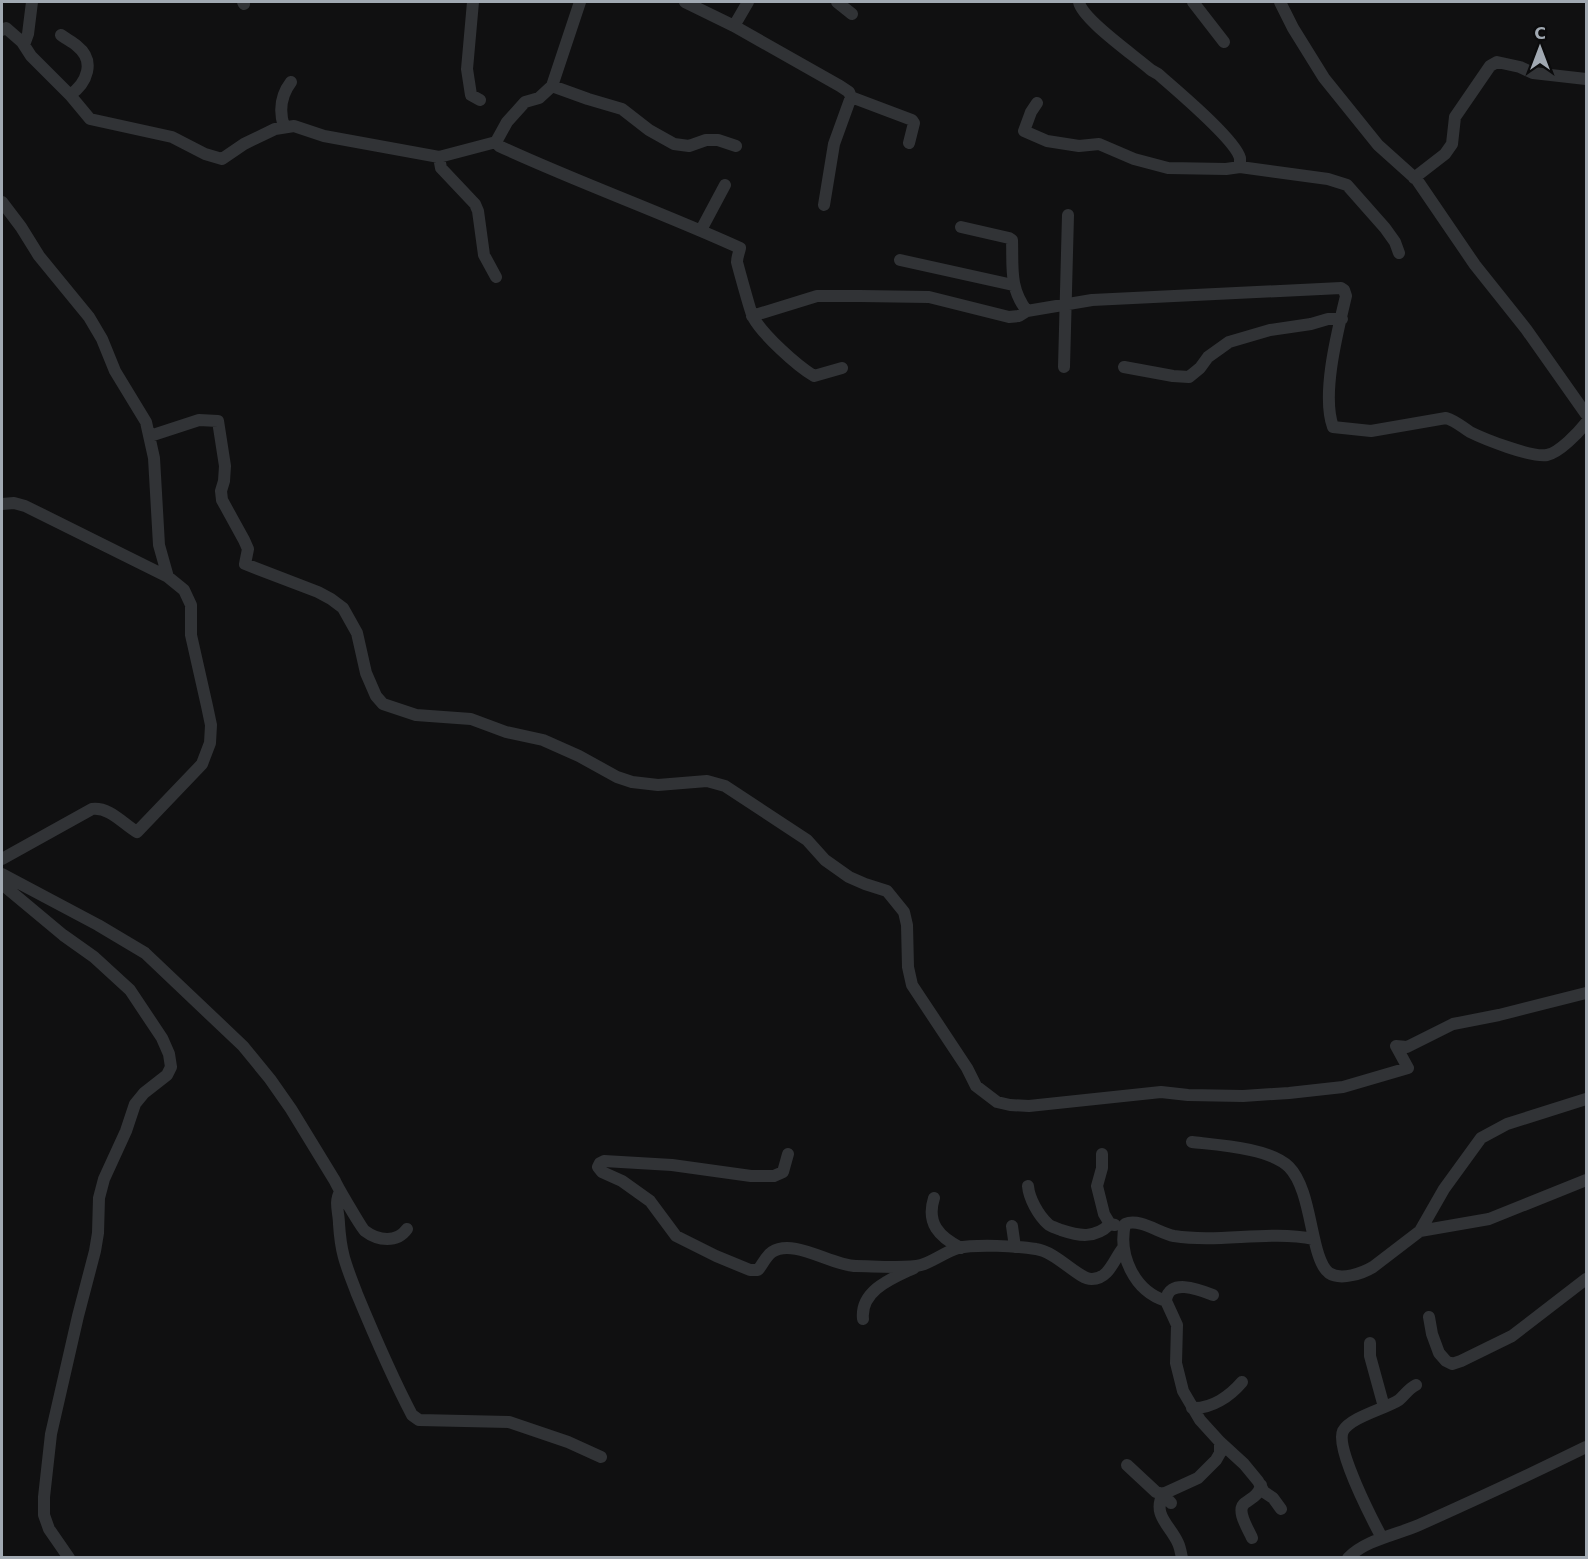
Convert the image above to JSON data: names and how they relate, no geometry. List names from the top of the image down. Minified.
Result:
{"north":"top"}
